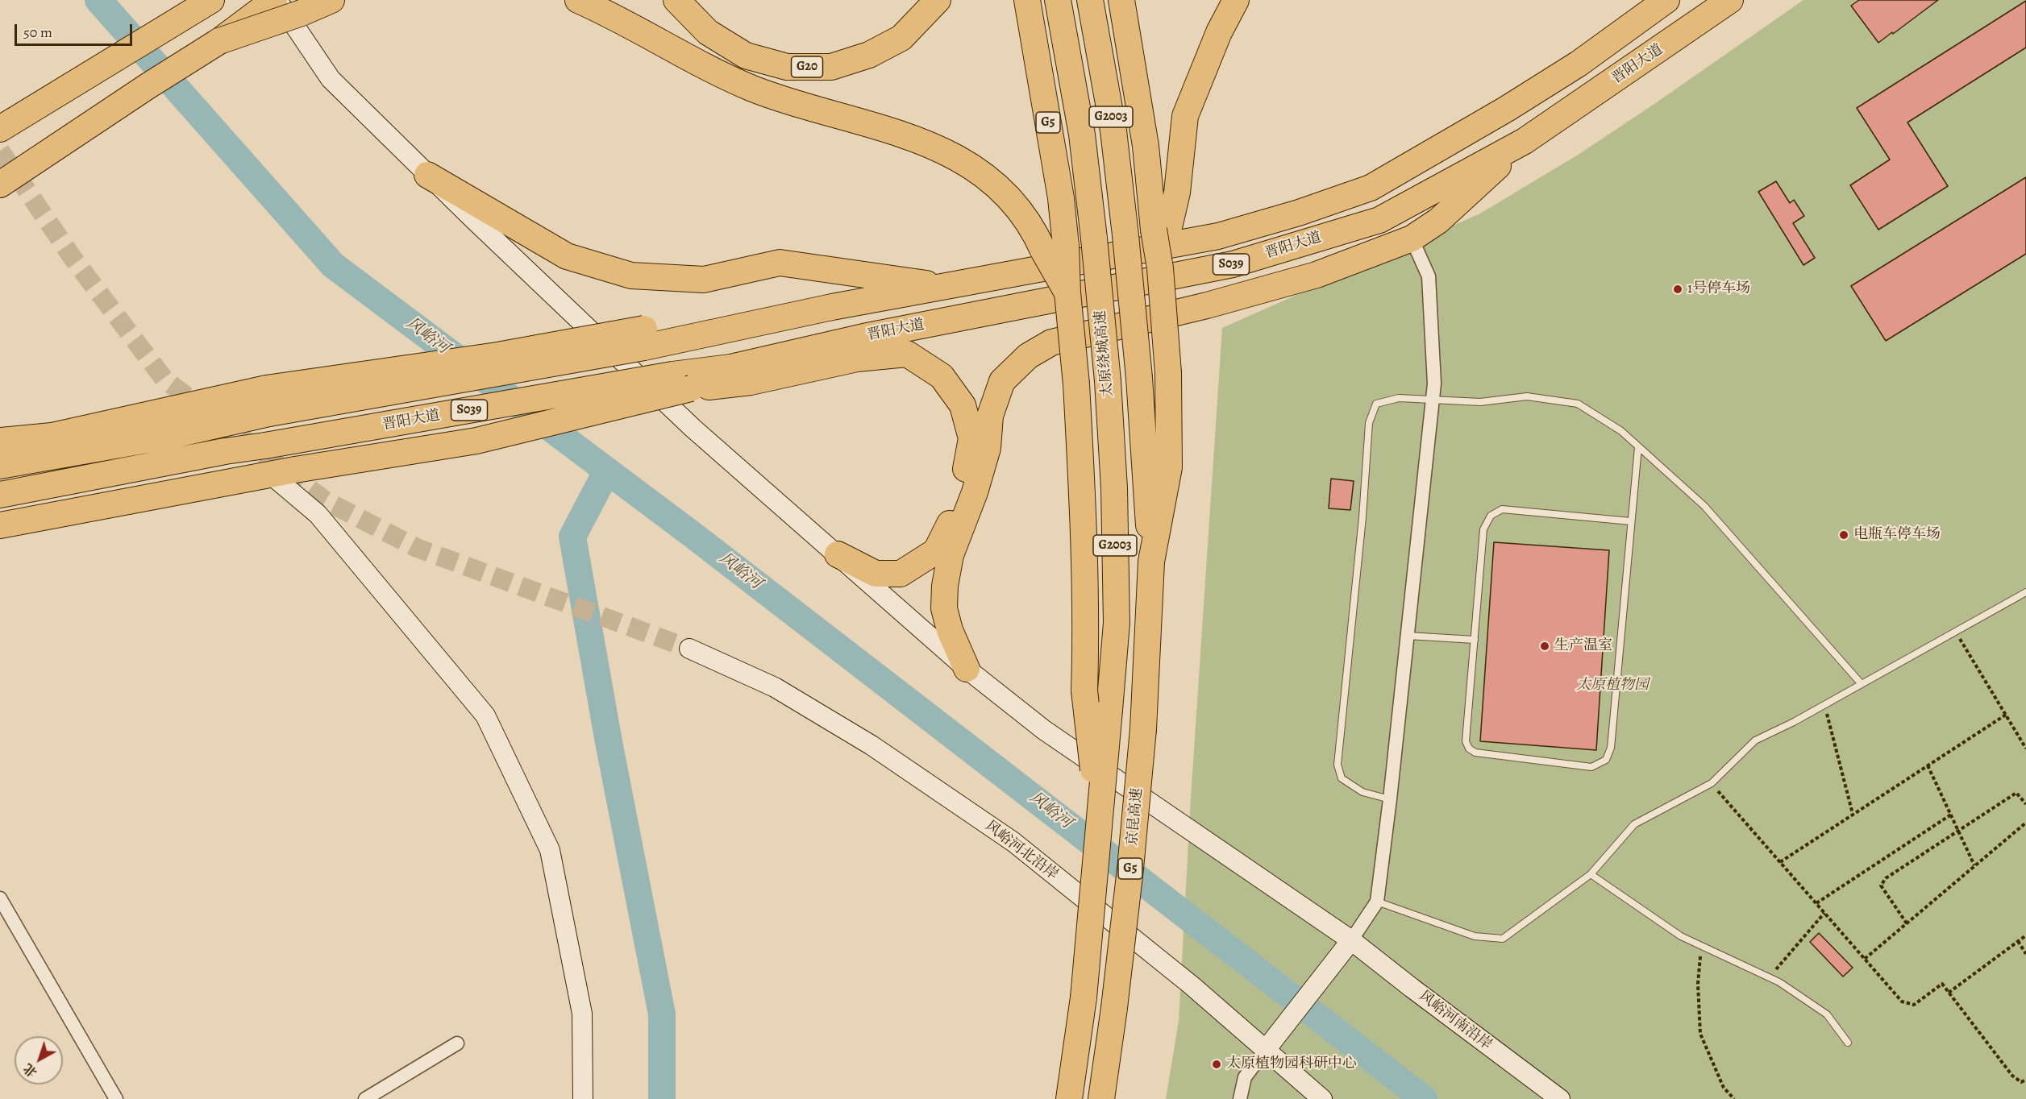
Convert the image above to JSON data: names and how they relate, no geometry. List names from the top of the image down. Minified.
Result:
{"streets":{"highway":["晋阳大道","G20","G2003","G5","S039","太原绕城高速","京昆高速"],"street":["风峪河北沿岸","风峪河南沿岸"]},"crossings":[["晋阳大道","S039"],["G2003","G5"],["G2003","京昆高速"],["G5","太原绕城高速"],["G5","京昆高速"]],"water":["风峪河"],"parks":["太原植物园"],"places":["1号停车场","电瓶车停车场","生产温室","太原植物园科研中心"],"scale_bar":"50 m","north":"bottom left"}
